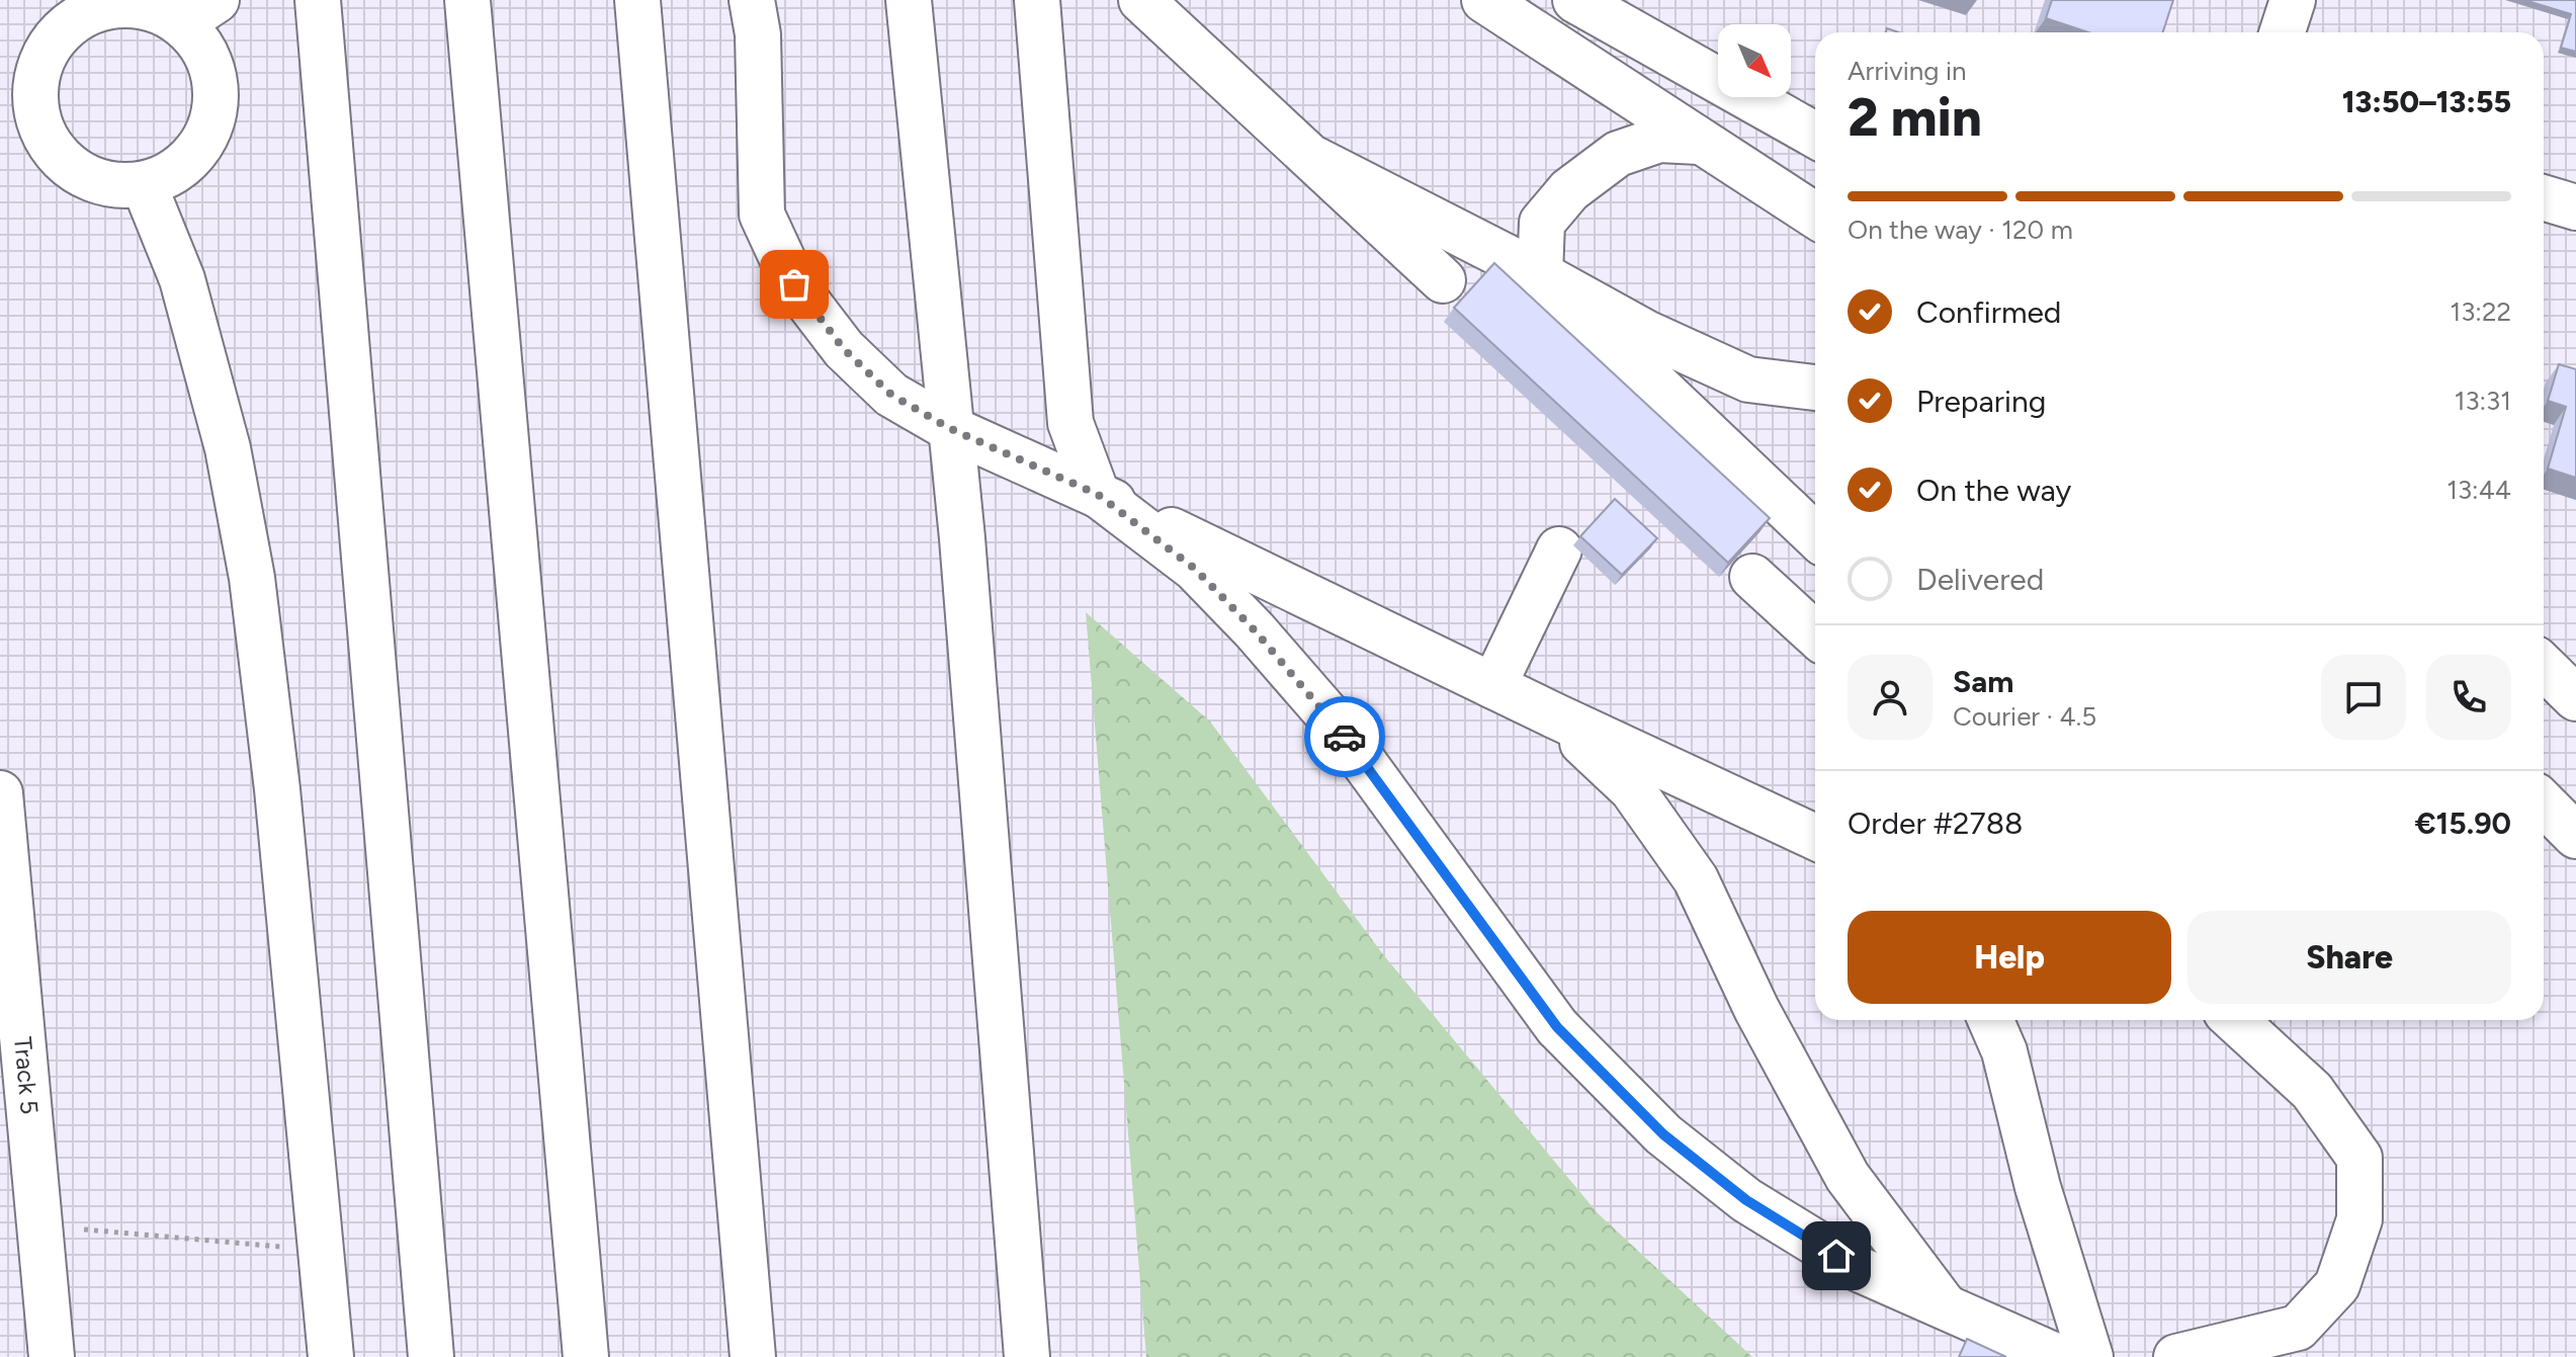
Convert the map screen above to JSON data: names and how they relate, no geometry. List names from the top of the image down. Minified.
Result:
{"streets":{"lane":["Track 5"]},"north":"bottom right","page":{"heading":["2 min","Arriving in","13:50–13:55"],"panel":["Sam","Courier · 4.5","Order #2788","€15.90"],"bar":"On the way · 120 m","list":[["Confirmed","13:22"],["Preparing","13:31"],["On the way","13:44"],"Delivered"],"buttons":["Help","Share"]}}
